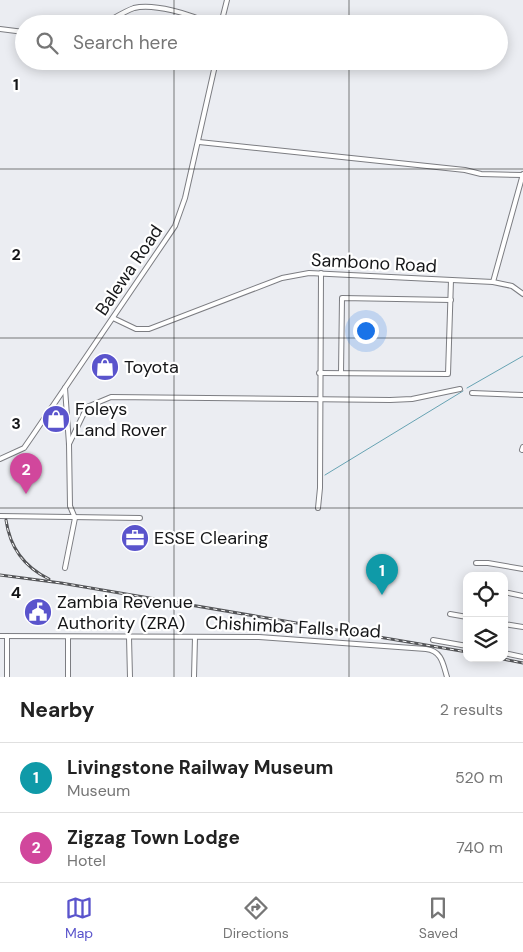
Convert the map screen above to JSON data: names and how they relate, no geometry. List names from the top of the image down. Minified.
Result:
{"streets":{"street":["Sambono Road","Balewa Road","Chishimba Falls Road"]},"crossings":[["Sambono Road","Balewa Road"]],"places":{"shop":["Toyota","Foleys Land Rover"],"office":["ESSE Clearing"],"public building":["Zambia Revenue Authority (ZRA)"]},"page":{"search":"Search here","pins":["2","1"],"heading":["Nearby","2 results"],"list":[{"mark":"1","name":"Livingstone Railway Museum","note":"Museum","value":"520 m"},{"mark":"2","name":"Zigzag Town Lodge","note":"Hotel","value":"740 m"}],"nav":["Map","Directions","Saved"]},"grid":{"rows":["1","2","3","4"]}}
